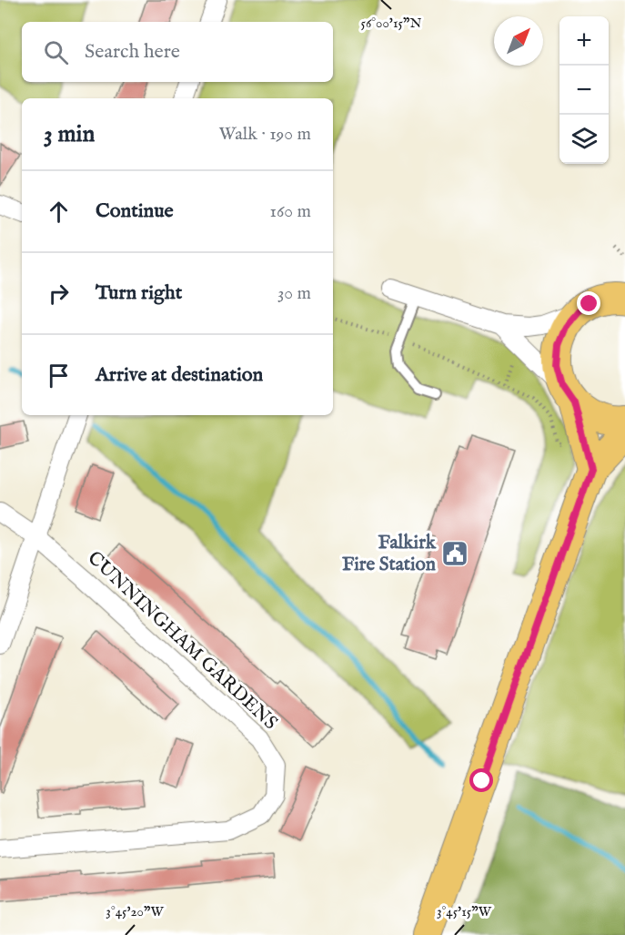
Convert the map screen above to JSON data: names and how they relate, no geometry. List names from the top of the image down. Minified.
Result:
{"streets":{"street":["CUNNINGHAM GARDENS"]},"places":{"public building":["Falkirk Fire Station"]},"north":"top right","page":{"map_buttons":["+","−"],"search":"Search here","heading":["3 min","Walk · 190 m"],"list":[["Continue","160 m"],["Turn right","30 m"],"Arrive at destination"]},"coordinates":["56°00'15\"N","3°45'20\"W","3°45'15\"W"]}
